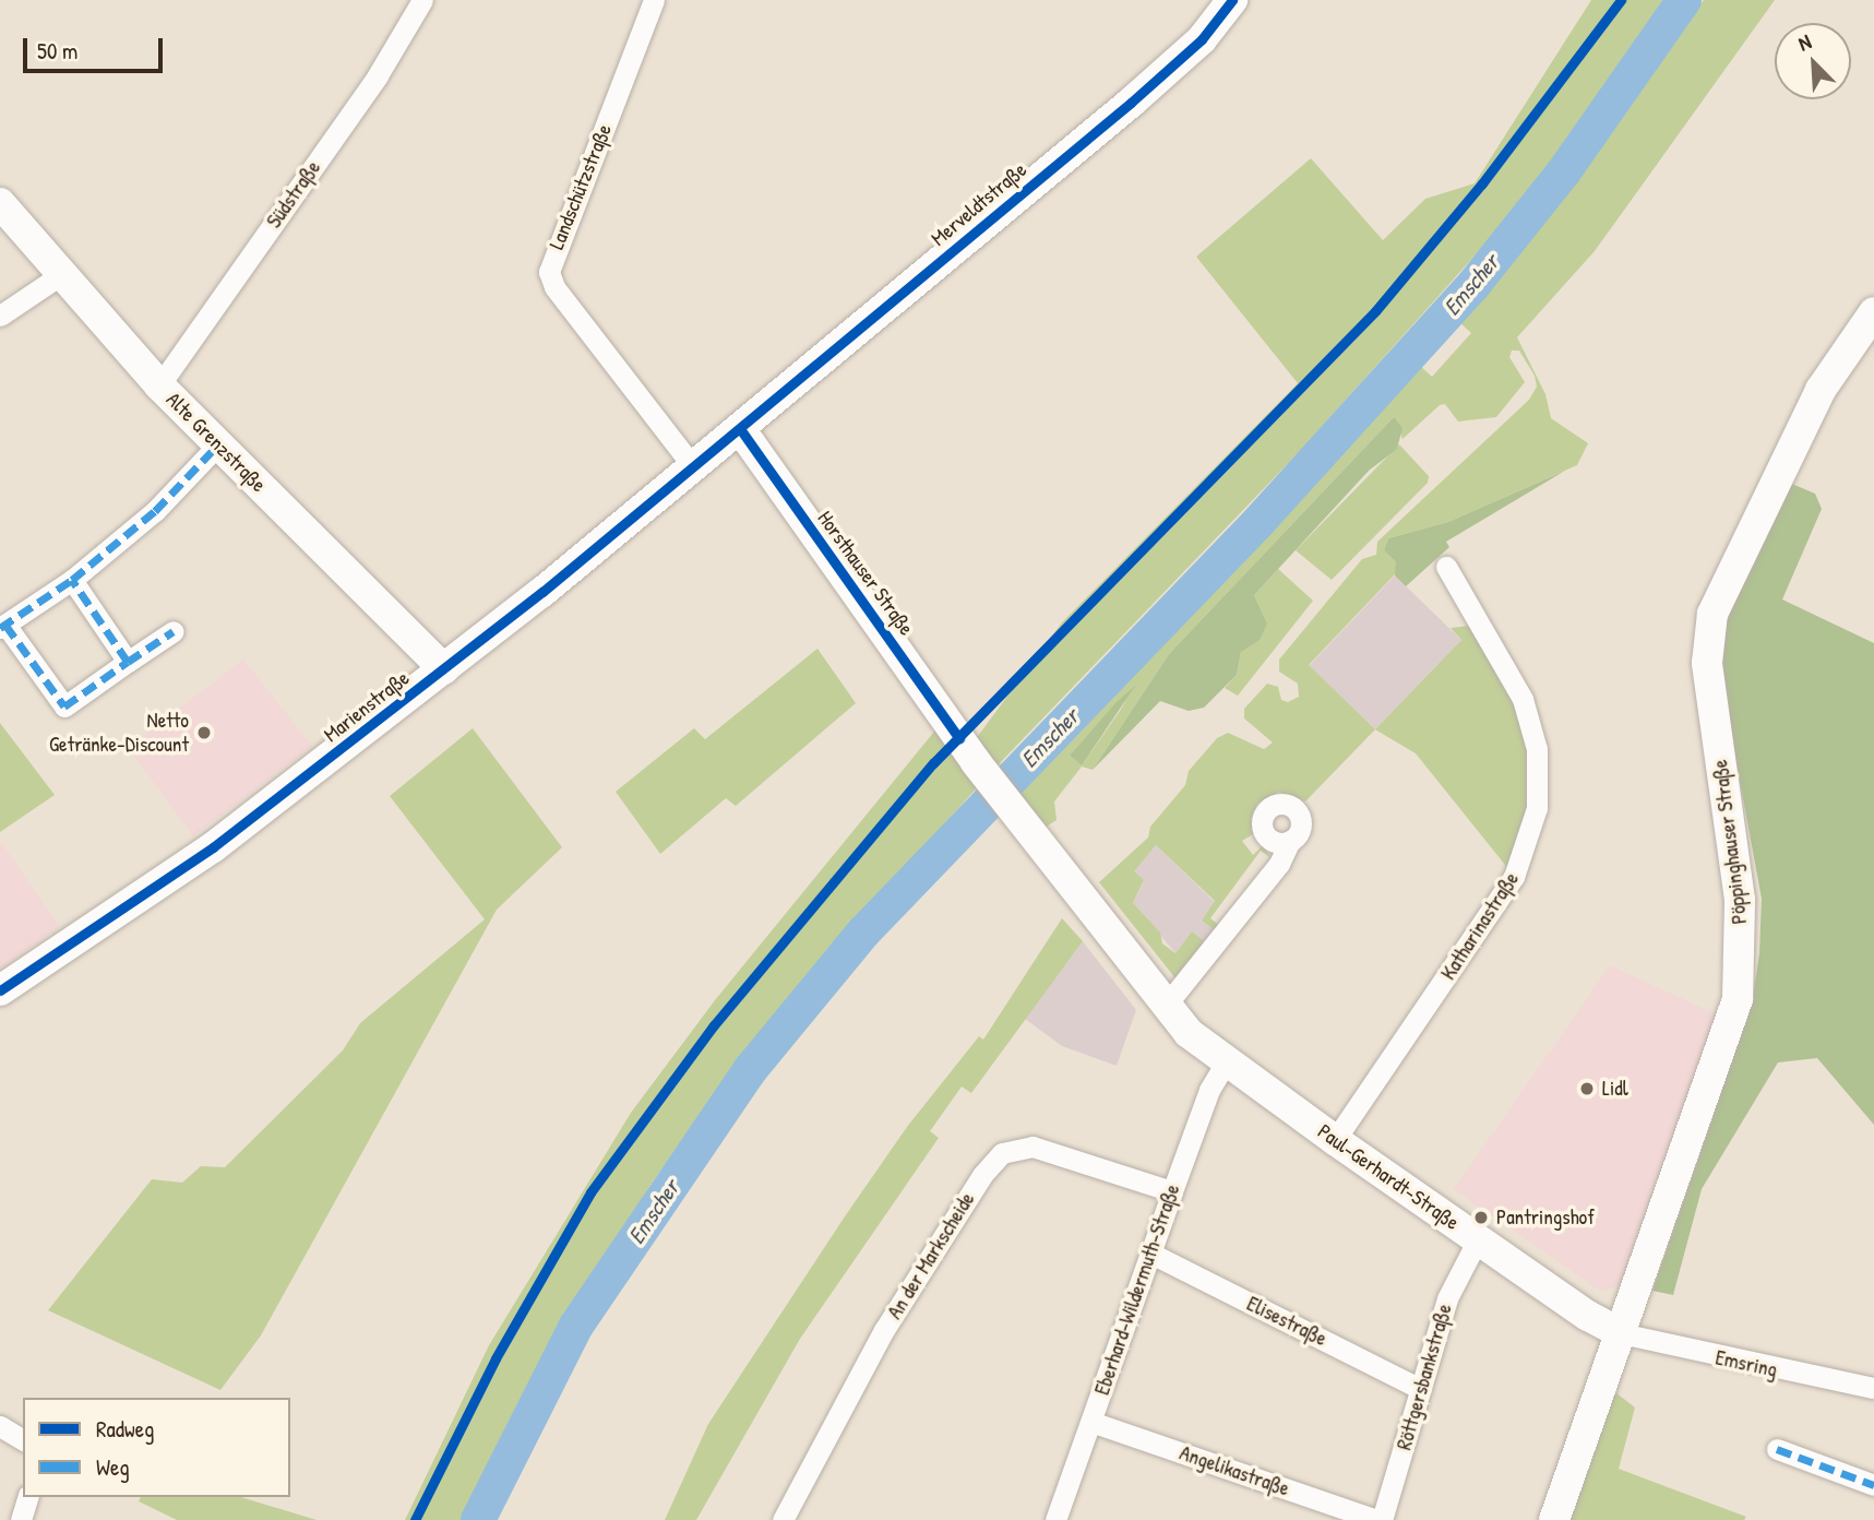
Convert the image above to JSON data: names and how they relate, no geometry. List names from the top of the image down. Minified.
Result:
{"streets":{"main road":["Merveldtstraße","Alte Grenzstraße","Horsthauser Straße","Marienstraße","Pöppinghauser Straße","Paul-Gerhardt-Straße"],"street":["Landschützstraße","Südstraße","Katharinastraße","An der Markscheide","Eberhard-Wildermuth-Straße","Elisestraße","Emsring","Röttgersbankstraße","Angelikastraße"]},"crossings":[["Landschützstraße","Marienstraße"],["Südstraße","Alte Grenzstraße"],["Merveldtstraße","Horsthauser Straße"],["Merveldtstraße","Marienstraße"],["Alte Grenzstraße","Marienstraße"],["Horsthauser Straße","Marienstraße"],["Horsthauser Straße","Paul-Gerhardt-Straße"],["Pöppinghauser Straße","Paul-Gerhardt-Straße"],["Pöppinghauser Straße","Emsring"],["Katharinastraße","Paul-Gerhardt-Straße"],["Paul-Gerhardt-Straße","Eberhard-Wildermuth-Straße"],["Paul-Gerhardt-Straße","Emsring"],["Paul-Gerhardt-Straße","Röttgersbankstraße"],["An der Markscheide","Eberhard-Wildermuth-Straße"],["Eberhard-Wildermuth-Straße","Elisestraße"],["Eberhard-Wildermuth-Straße","Angelikastraße"],["Elisestraße","Röttgersbankstraße"],["Röttgersbankstraße","Angelikastraße"]],"water":["Emscher"],"places":["Netto Getränke-Discount","Lidl","Pantringshof"],"legend":["Radweg","Weg"],"scale_bar":"50 m","north":"top left"}
